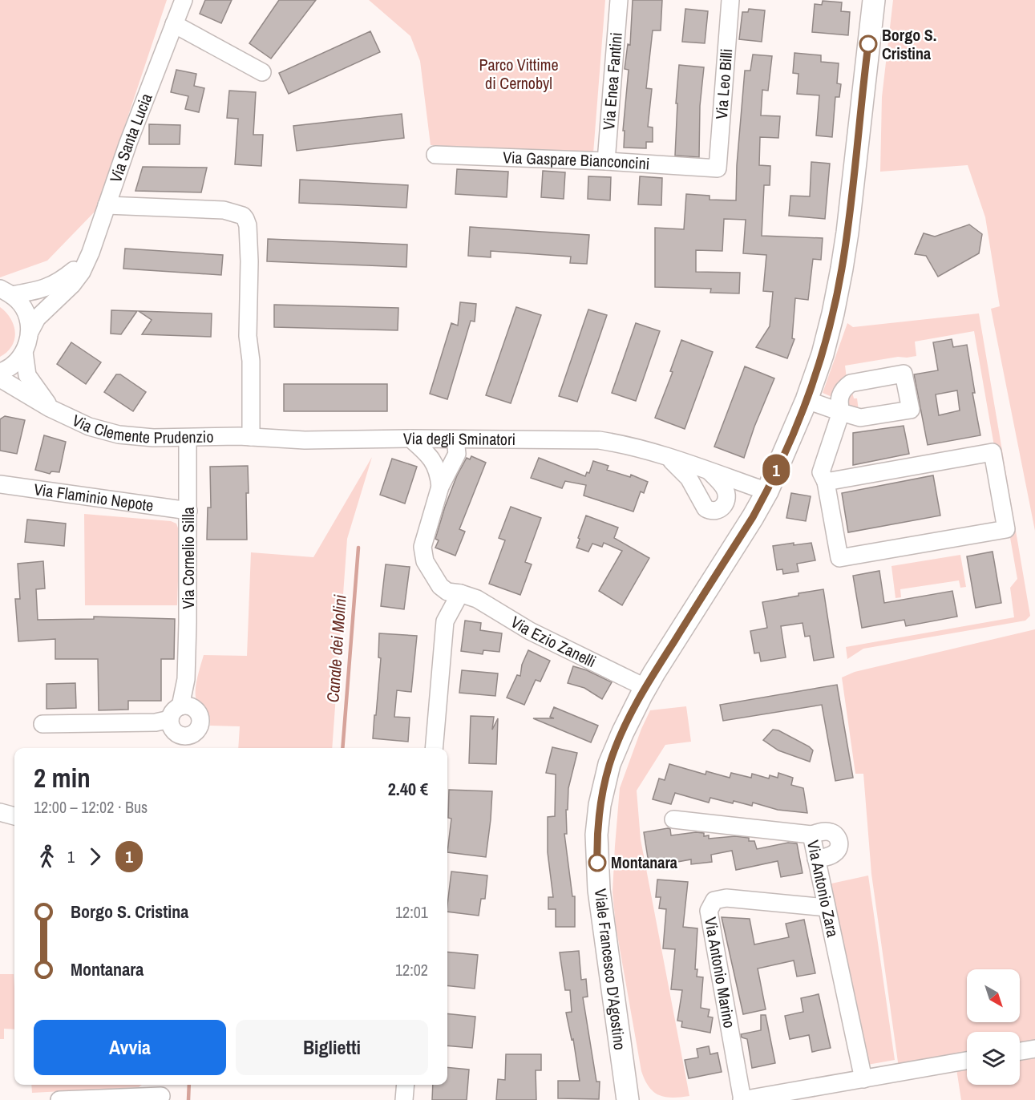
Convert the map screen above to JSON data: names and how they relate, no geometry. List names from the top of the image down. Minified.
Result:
{"streets":{"main road":["Viale Francesco D'Agostino"],"street":["Via Enea Fantini","Via Leo Billi","Via Santa Lucia","Via Gaspare Bianconcini","Via Clemente Prudenzio","Via degli Sminatori","Via Flaminio Nepote","Via Cornelio Silla","Via Ezio Zanelli","Via Antonio Zara","Via Antonio Marino"]},"crossings":[["Via Enea Fantini","Via Gaspare Bianconcini"],["Via Leo Billi","Via Gaspare Bianconcini"],["Via Clemente Prudenzio","Via degli Sminatori"],["Via Clemente Prudenzio","Via Cornelio Silla"],["Via degli Sminatori","Viale Francesco D'Agostino"],["Via Flaminio Nepote","Via Cornelio Silla"],["Via Ezio Zanelli","Viale Francesco D'Agostino"],["Via Antonio Zara","Via Antonio Marino"]],"water":["Canale dei Molini"],"parks":["Parco Vittime di Cernobyl"],"places":["Borgo S. Cristina","Montanara"],"lines":["bus line 1"],"north":"bottom right","page":{"on_map":"1","heading":["2 min","12:00 – 12:02 · Bus","2.40 €"],"legs":["1","1"],"list":[{"name":"Borgo S. Cristina","value":"12:01"},{"name":"Montanara","value":"12:02"}],"buttons":["Avvia","Biglietti"]}}
